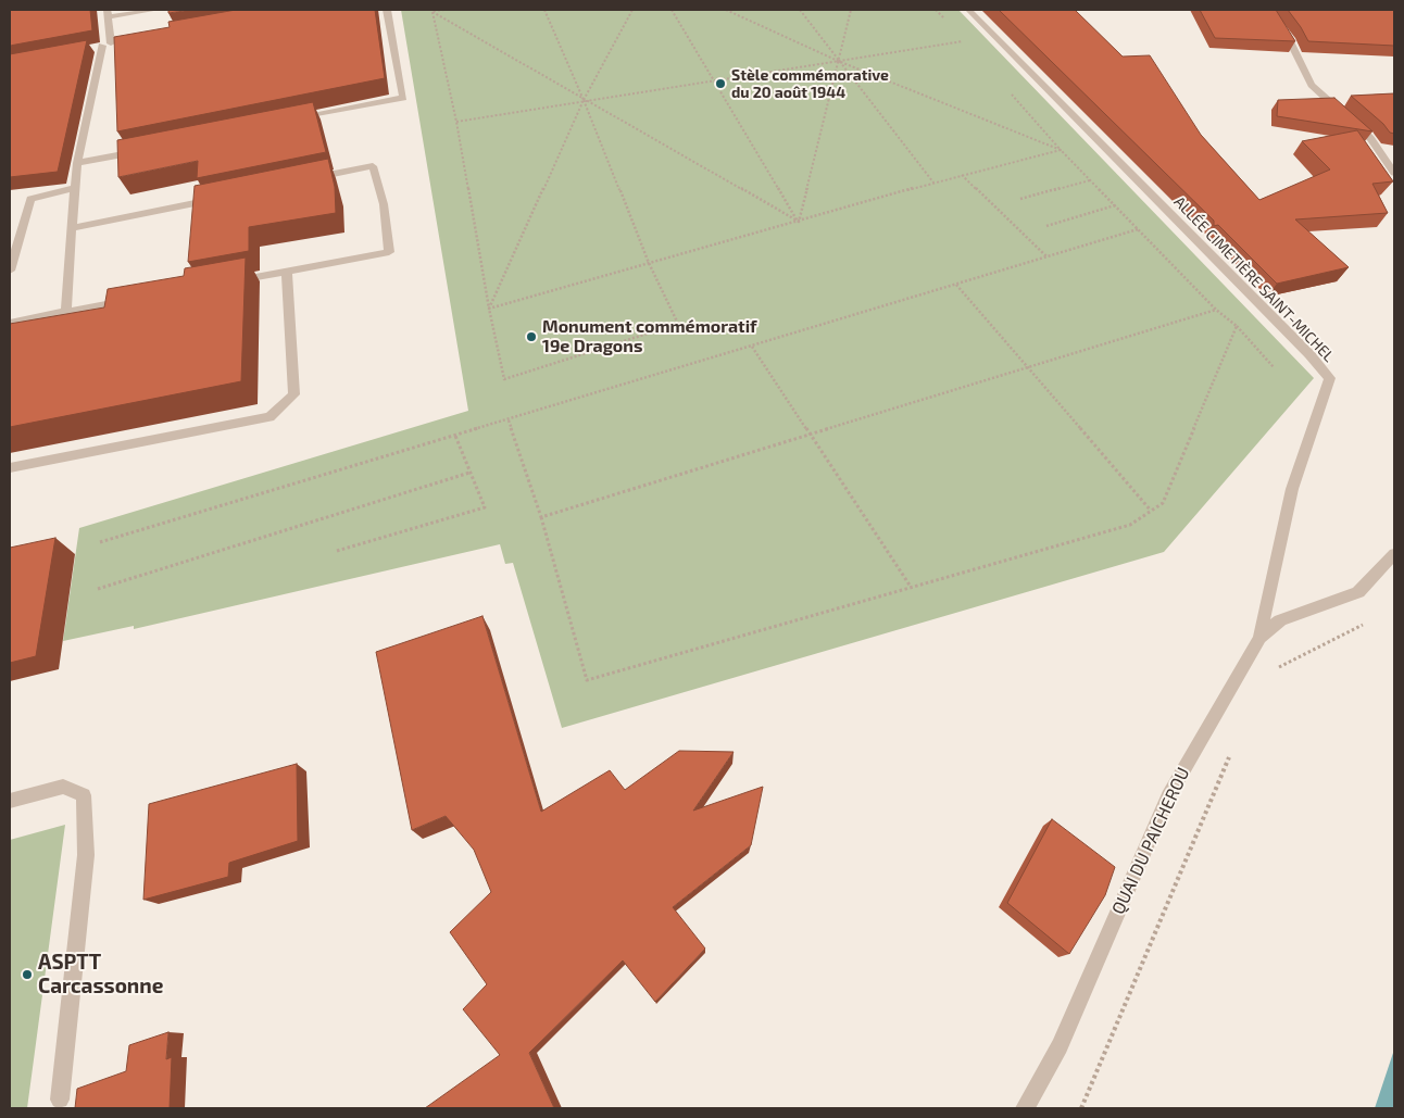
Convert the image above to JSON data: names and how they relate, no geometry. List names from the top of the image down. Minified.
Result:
{"streets":{"street":["ALLÉE CIMETIÈRE SAINT-MICHEL","QUAI DU PAICHEROU"]},"crossings":[["ALLÉE CIMETIÈRE SAINT-MICHEL","QUAI DU PAICHEROU"]],"places":["Stèle commémorative du 20 août 1944","Monument commémoratif 19e Dragons","ASPTT Carcassonne"]}
